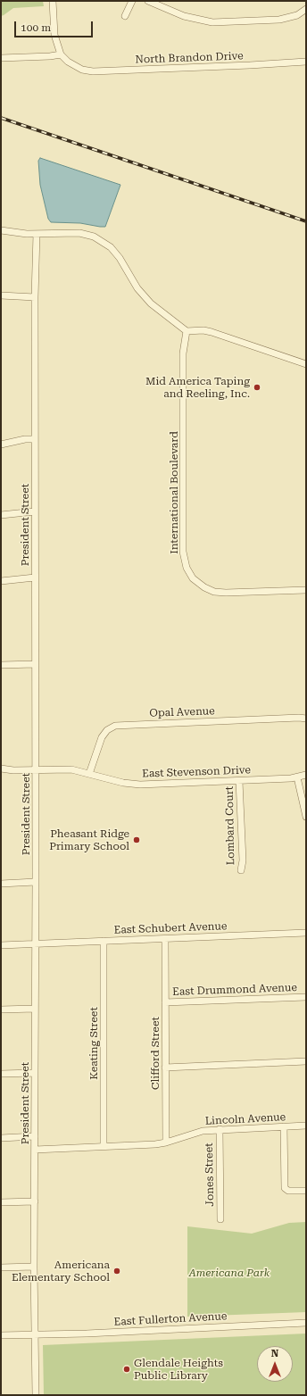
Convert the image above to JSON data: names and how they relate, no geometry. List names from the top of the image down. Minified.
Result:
{"streets":{"street":["North Brandon Drive","International Boulevard","President Street","Opal Avenue","East Stevenson Drive","Lombard Court","East Schubert Avenue","East Drummond Avenue","Keating Street","Clifford Street","Lincoln Avenue","Jones Street","East Fullerton Avenue"]},"crossings":[["President Street","East Stevenson Drive"],["President Street","East Schubert Avenue"],["President Street","East Fullerton Avenue"],["Opal Avenue","East Stevenson Drive"],["East Stevenson Drive","Lombard Court"],["East Schubert Avenue","Keating Street"],["East Schubert Avenue","Clifford Street"],["East Drummond Avenue","Clifford Street"],["Clifford Street","Lincoln Avenue"],["Lincoln Avenue","Jones Street"]],"parks":["Americana Park"],"places":["Mid America Taping and Reeling, Inc.","Pheasant Ridge Primary School","Americana Elementary School","Glendale Heights Public Library"],"scale_bar":"100 m","north":"top"}
